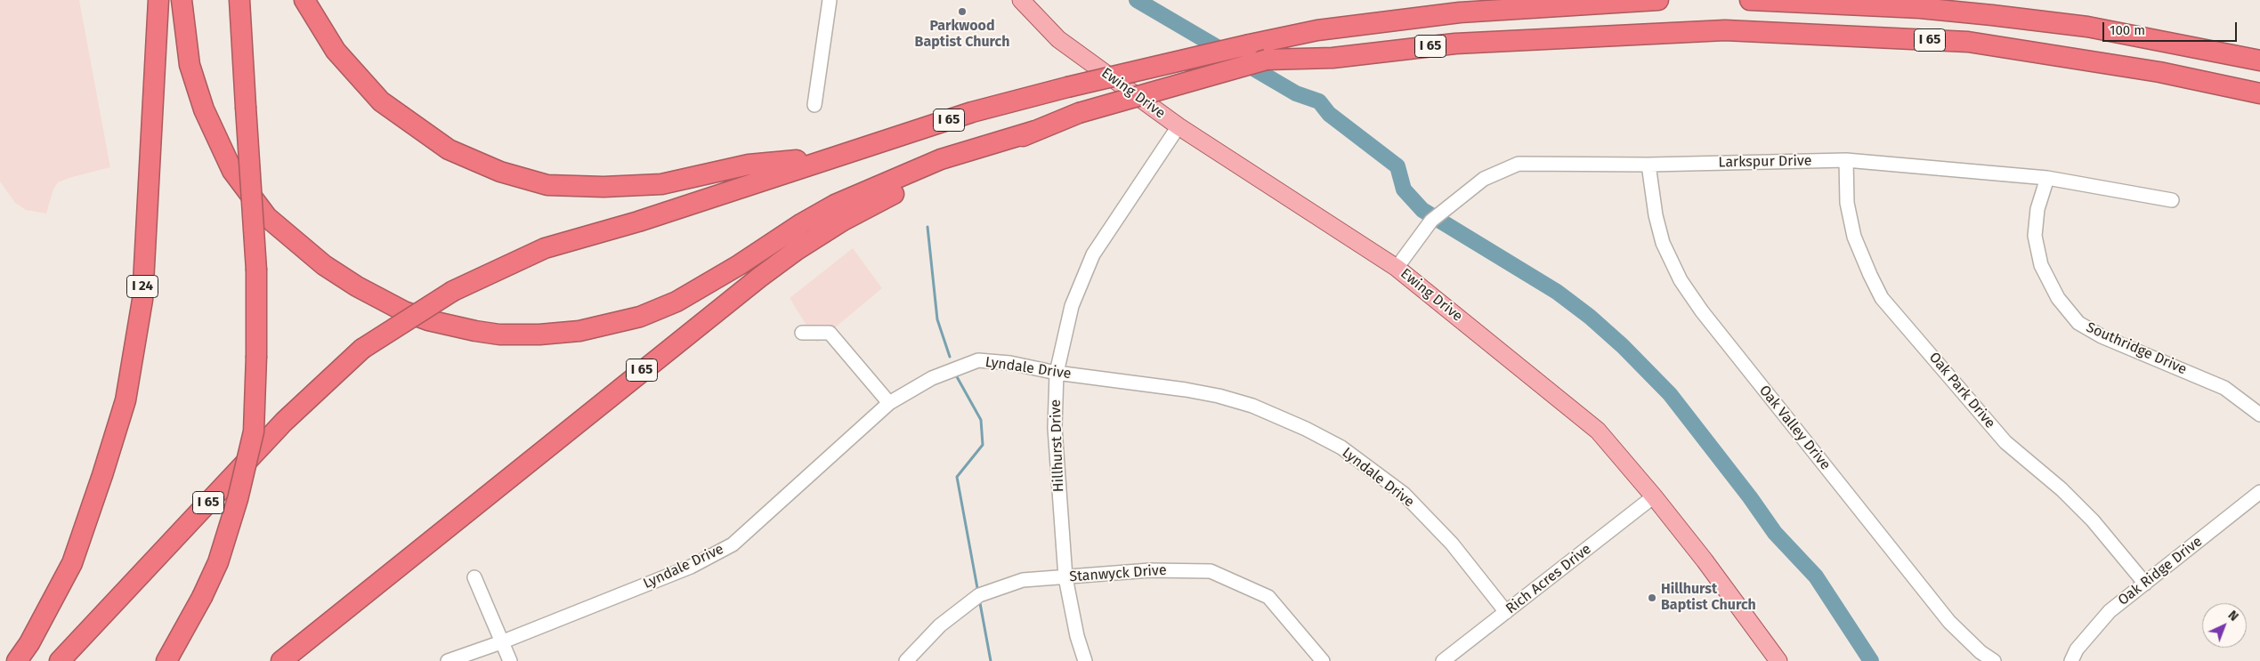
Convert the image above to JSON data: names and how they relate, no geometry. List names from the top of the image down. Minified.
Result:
{"streets":{"highway":["I 65","I 24"],"main road":["Ewing Drive"],"street":["Larkspur Drive","Southridge Drive","Lyndale Drive","Oak Park Drive","Oak Valley Drive","Hillhurst Drive","Oak Ridge Drive","Stanwyck Drive","Rich Acres Drive"]},"crossings":[["Ewing Drive","Larkspur Drive"],["Ewing Drive","Hillhurst Drive"],["Ewing Drive","Rich Acres Drive"],["Larkspur Drive","Southridge Drive"],["Larkspur Drive","Oak Park Drive"],["Larkspur Drive","Oak Valley Drive"],["Lyndale Drive","Hillhurst Drive"],["Lyndale Drive","Rich Acres Drive"],["Oak Park Drive","Oak Ridge Drive"],["Hillhurst Drive","Stanwyck Drive"]],"places":["Parkwood Baptist Church","Hillhurst Baptist Church"],"scale_bar":"100 m","north":"top right"}
